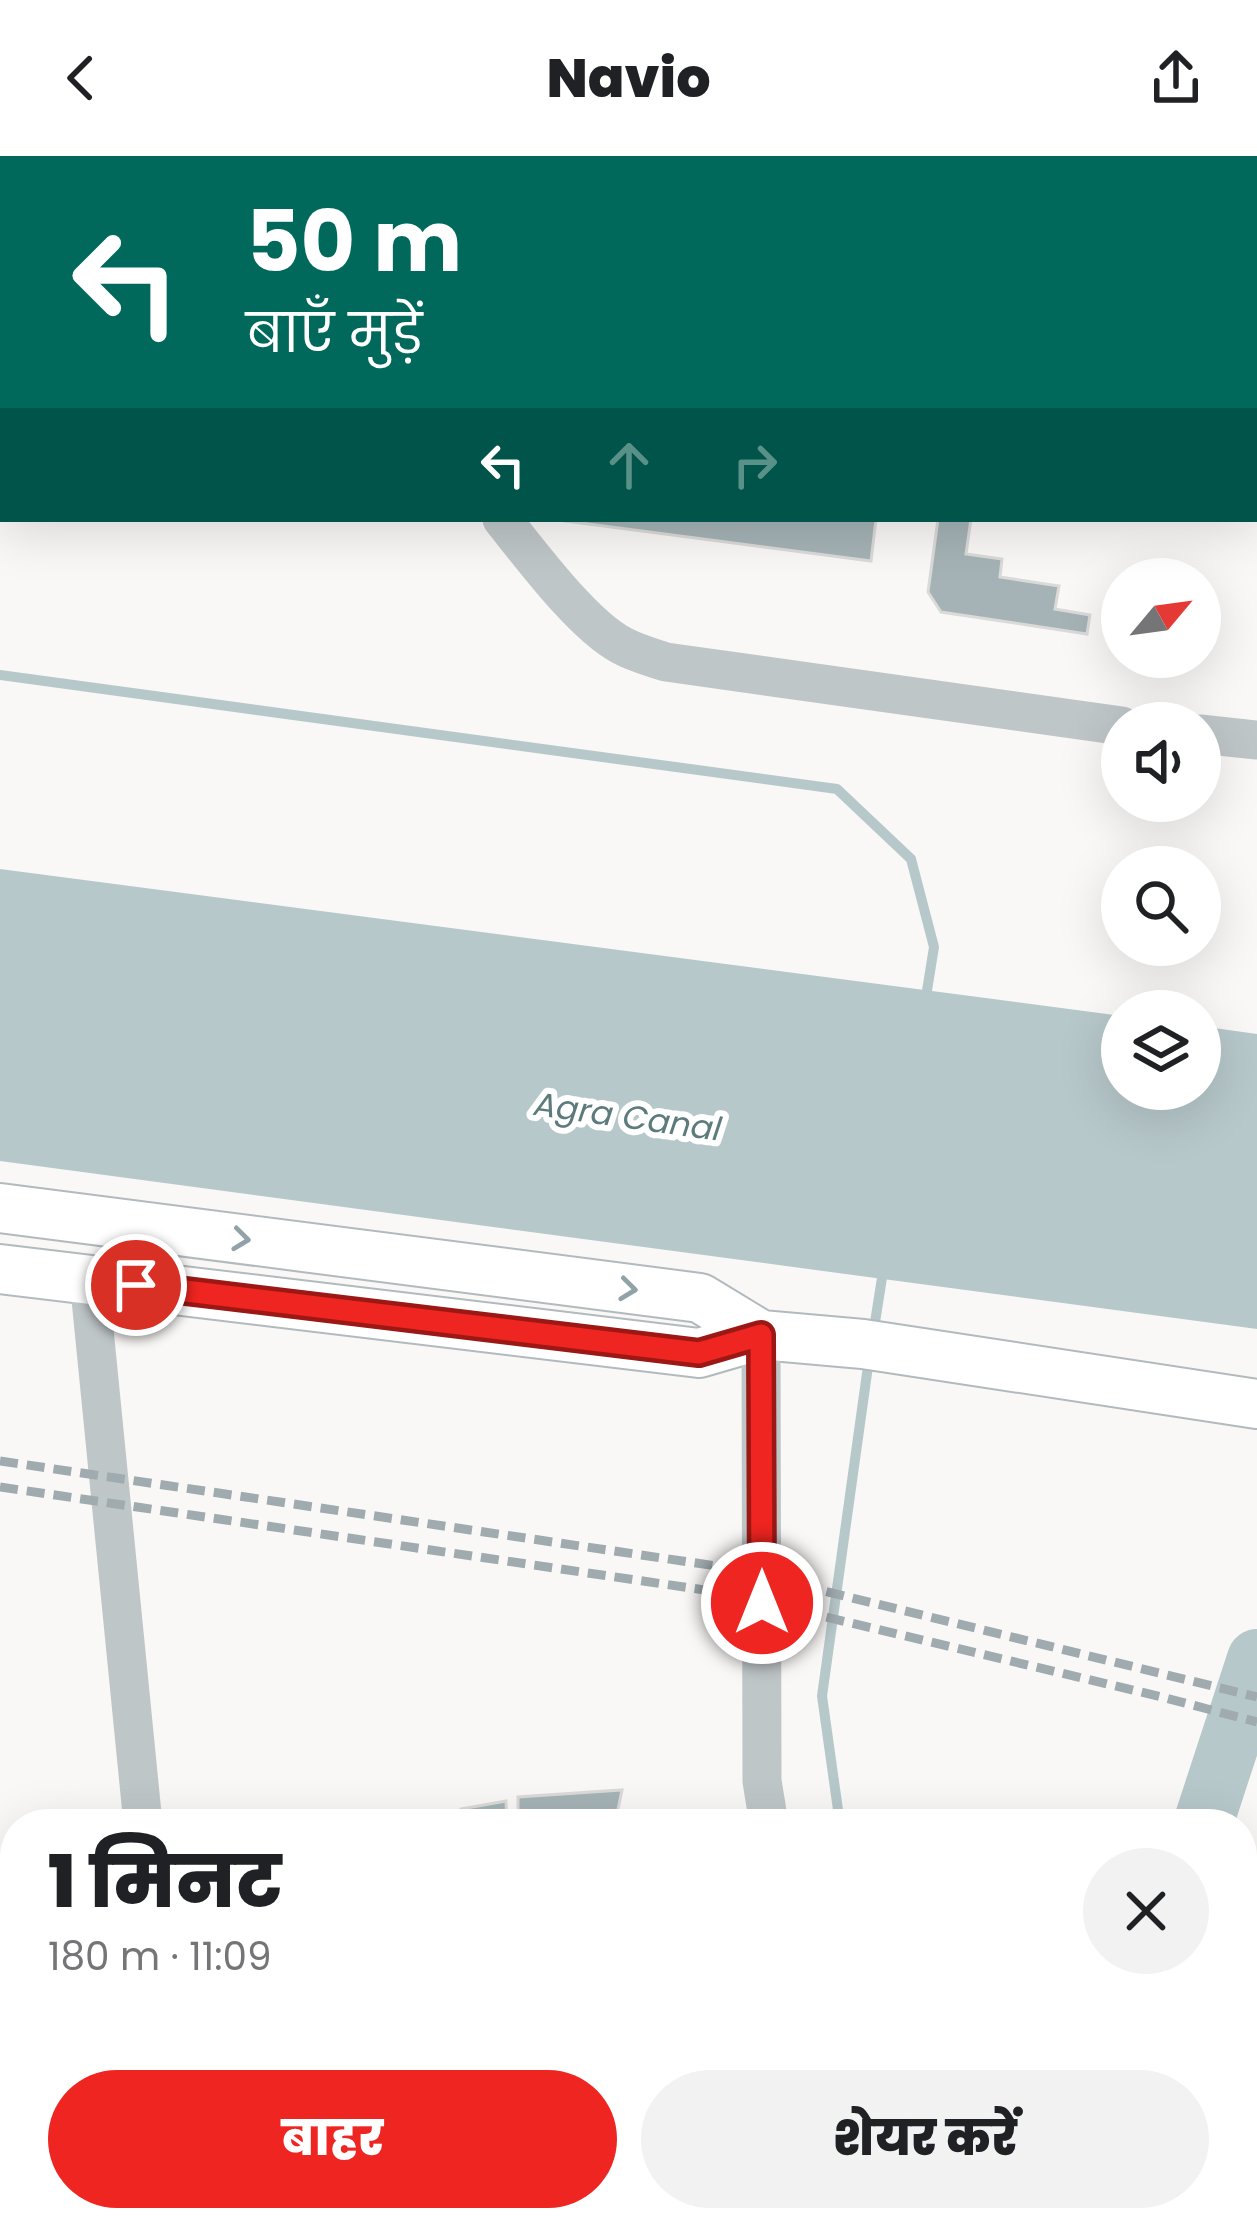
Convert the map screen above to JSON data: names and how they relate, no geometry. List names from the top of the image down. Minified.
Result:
{"water":["Agra Canal"],"north":"top right","page":{"header":"Navio","turn":["50 m","बाएँ मुड़ें"],"heading":["1 मिनट","180 m · 11:09"],"buttons":["बाहर","शेयर करें"]}}
